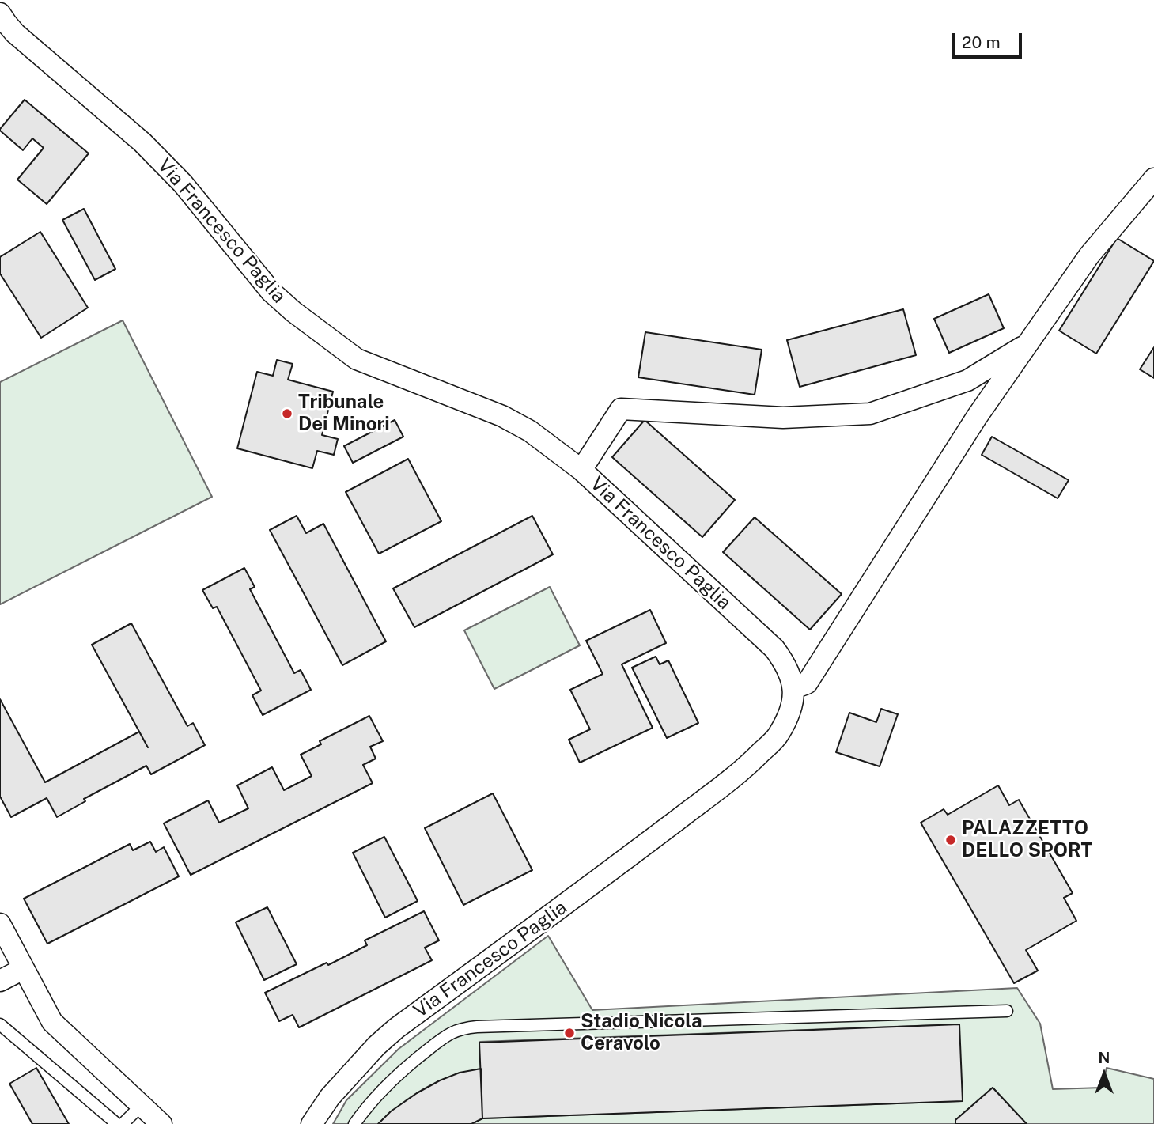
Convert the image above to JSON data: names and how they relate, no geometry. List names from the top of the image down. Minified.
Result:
{"streets":{"street":["Via Francesco Paglia"]},"places":["Tribunale Dei Minori","PALAZZETTO DELLO SPORT","Stadio Nicola Ceravolo"],"scale_bar":"20 m","north":"top"}
